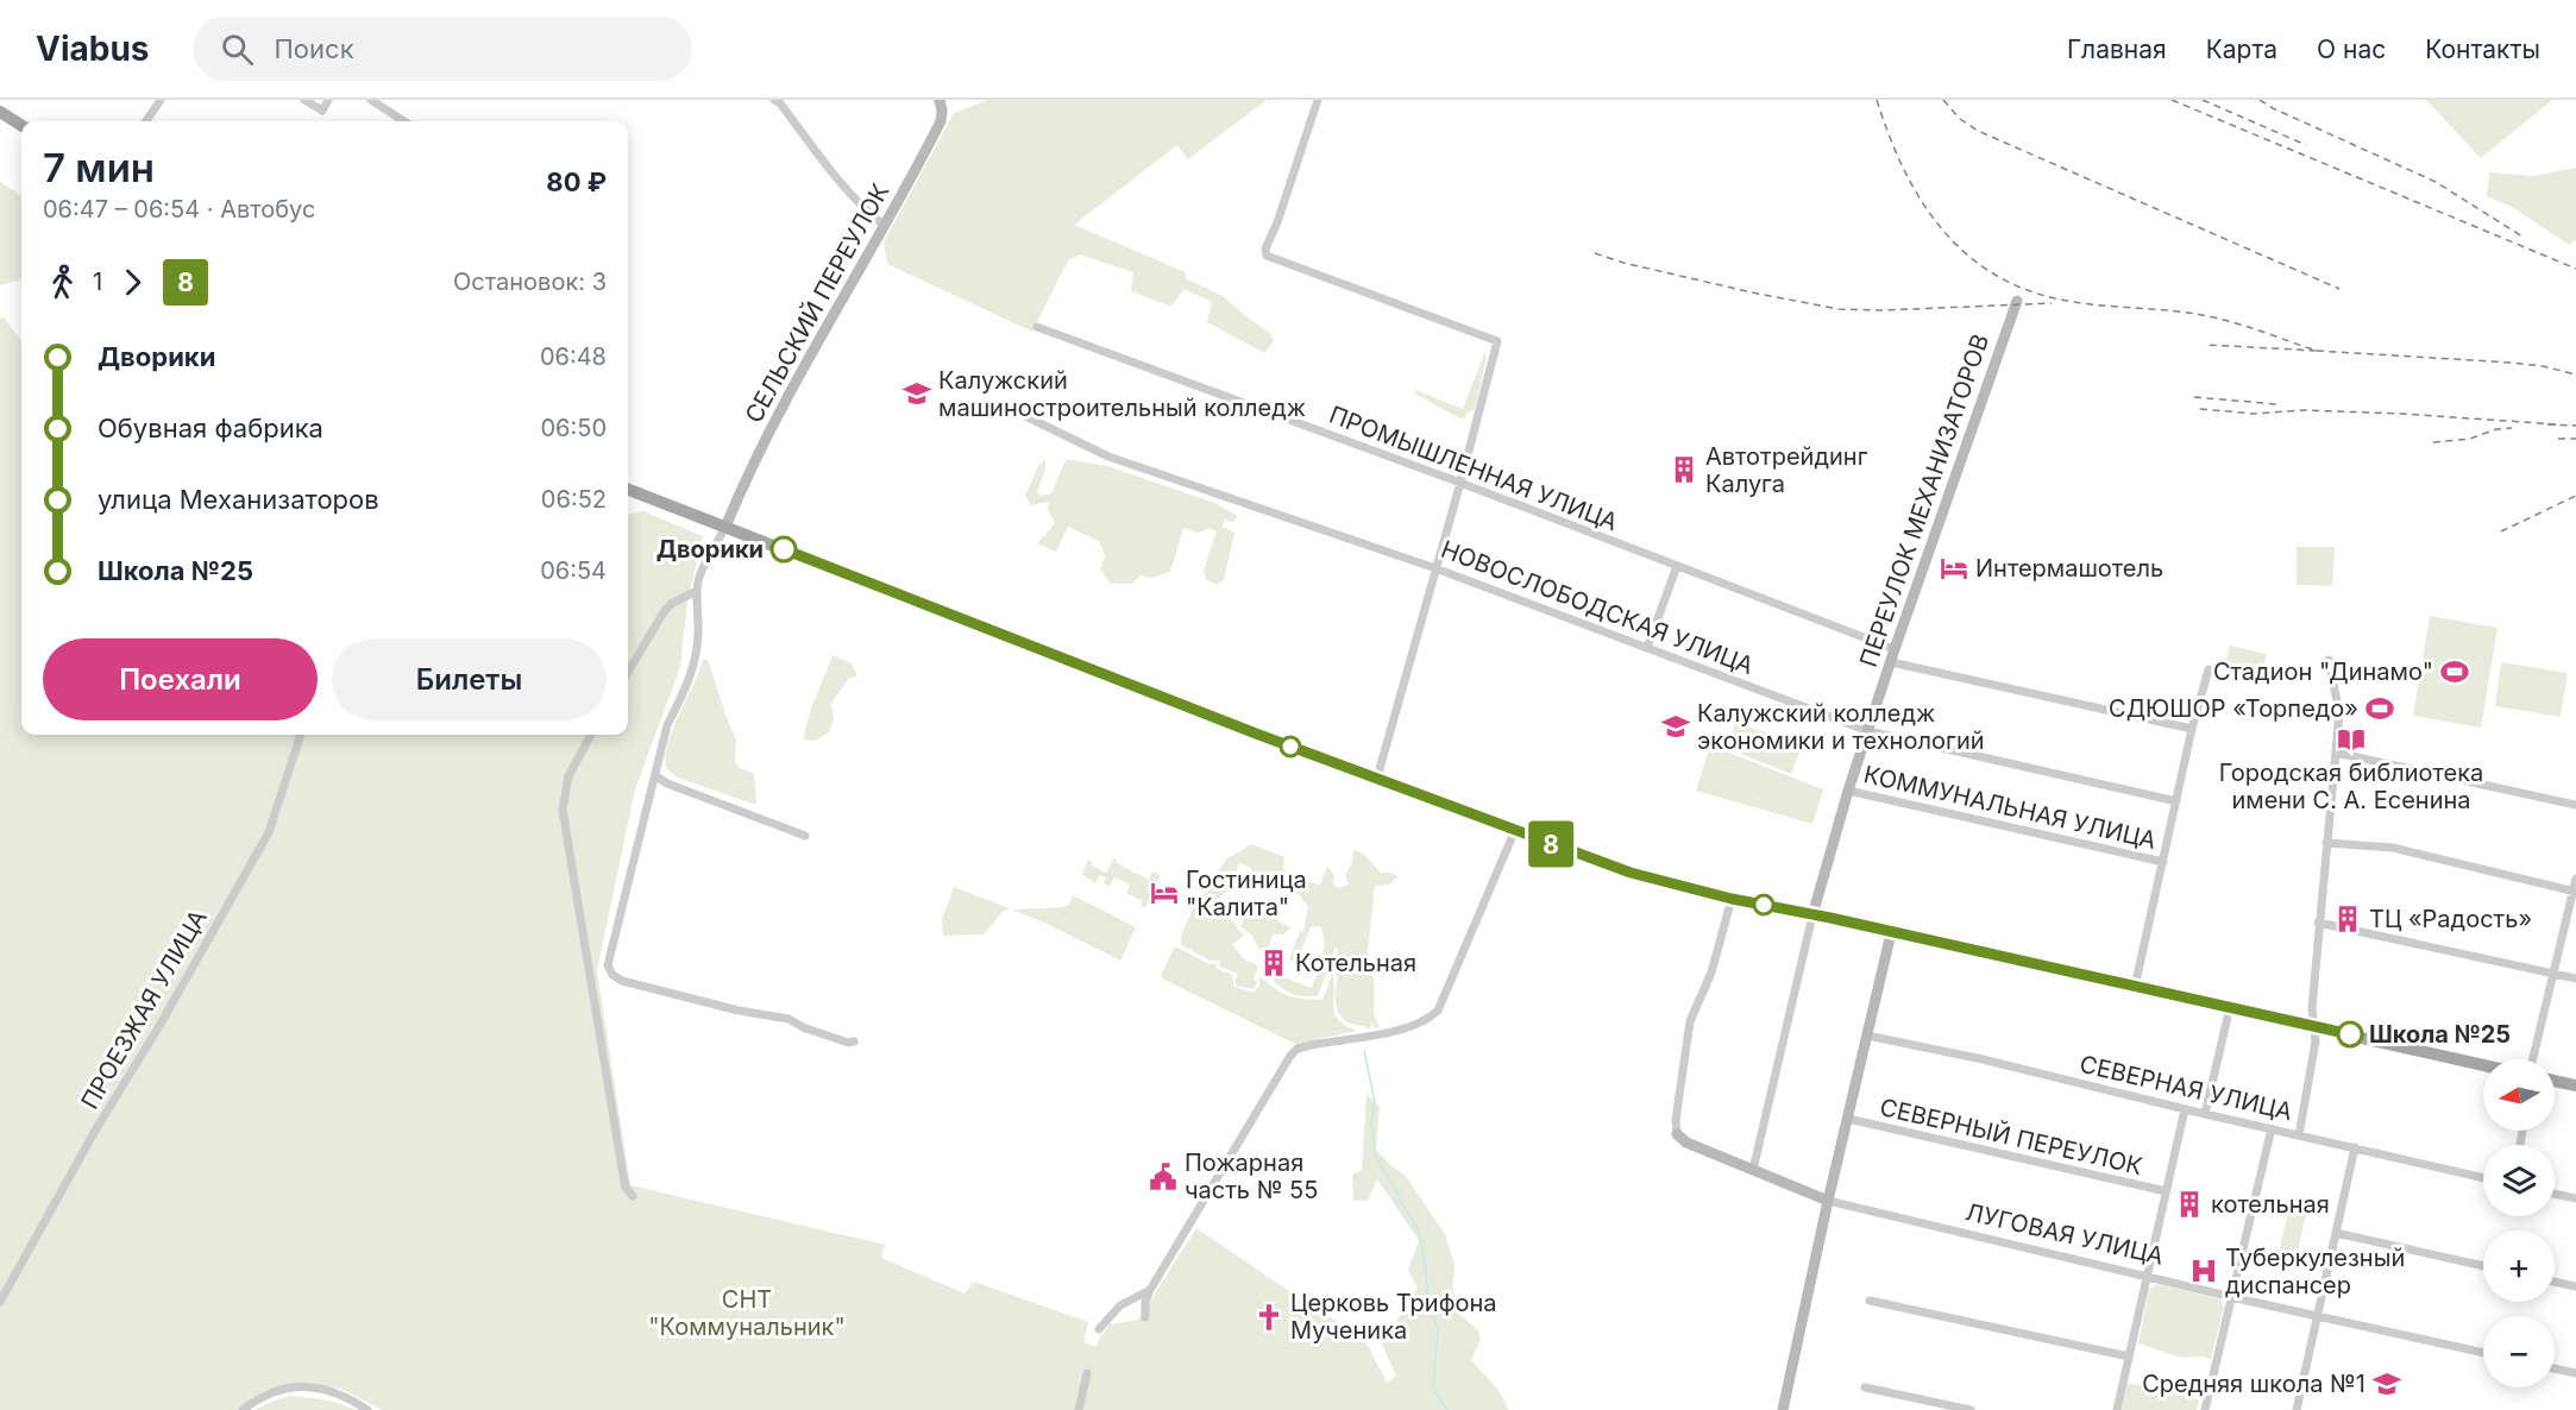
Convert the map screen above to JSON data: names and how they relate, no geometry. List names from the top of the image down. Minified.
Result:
{"streets":{"street":["СЕЛЬСКИЙ ПЕРЕУЛОК","ПРОМЫШЛЕННАЯ УЛИЦА","ПЕРЕУЛОК МЕХАНИЗАТОРОВ","НОВОСЛОБОДСКАЯ УЛИЦА","КОММУНАЛЬНАЯ УЛИЦА","ПРОЕЗЖАЯ УЛИЦА","СЕВЕРНАЯ УЛИЦА","СЕВЕРНЫЙ ПЕРЕУЛОК","ЛУГОВАЯ УЛИЦА"]},"crossings":[["ПРОМЫШЛЕННАЯ УЛИЦА","ПЕРЕУЛОК МЕХАНИЗАТОРОВ"],["ПЕРЕУЛОК МЕХАНИЗАТОРОВ","НОВОСЛОБОДСКАЯ УЛИЦА"],["ПЕРЕУЛОК МЕХАНИЗАТОРОВ","КОММУНАЛЬНАЯ УЛИЦА"],["ПЕРЕУЛОК МЕХАНИЗАТОРОВ","ЛУГОВАЯ УЛИЦА"]],"parks":["СНТ \"Коммунальник\""],"places":{"school or university":["Калужский машиностроительный колледж","Калужский колледж экономики и технологий","Средняя школа №1"],"building":["Автотрейдинг Калуга","ТЦ «Радость»","Котельная","котельная"],"other":["Дворики","Школа №25"],"hotel":["Интермашотель","Гостиница \"Калита\""],"sports":["Стадион \"Динамо\"","СДЮШОР «Торпедо»"],"library":["Городская библиотека имени С. А. Есенина"],"public building":["Пожарная часть № 55"],"hospital":["Туберкулезный диспансер"],"church":["Церковь Трифона Мученика"]},"lines":["bus line 8"],"north":"left","page":{"header":"Viabus","search":"Поиск","nav":["Главная","Карта","О нас","Контакты"],"on_map":"8","heading":["7 мин","06:47 – 06:54 · Автобус","80 ₽"],"legs":["1","8","Остановок: 3"],"list":[{"name":"Дворики","value":"06:48"},{"name":"Обувная фабрика","value":"06:50"},{"name":"улица Механизаторов","value":"06:52"},{"name":"Школа №25","value":"06:54"}],"buttons":["Поехали","Билеты"],"map_buttons":["+","−"]}}
